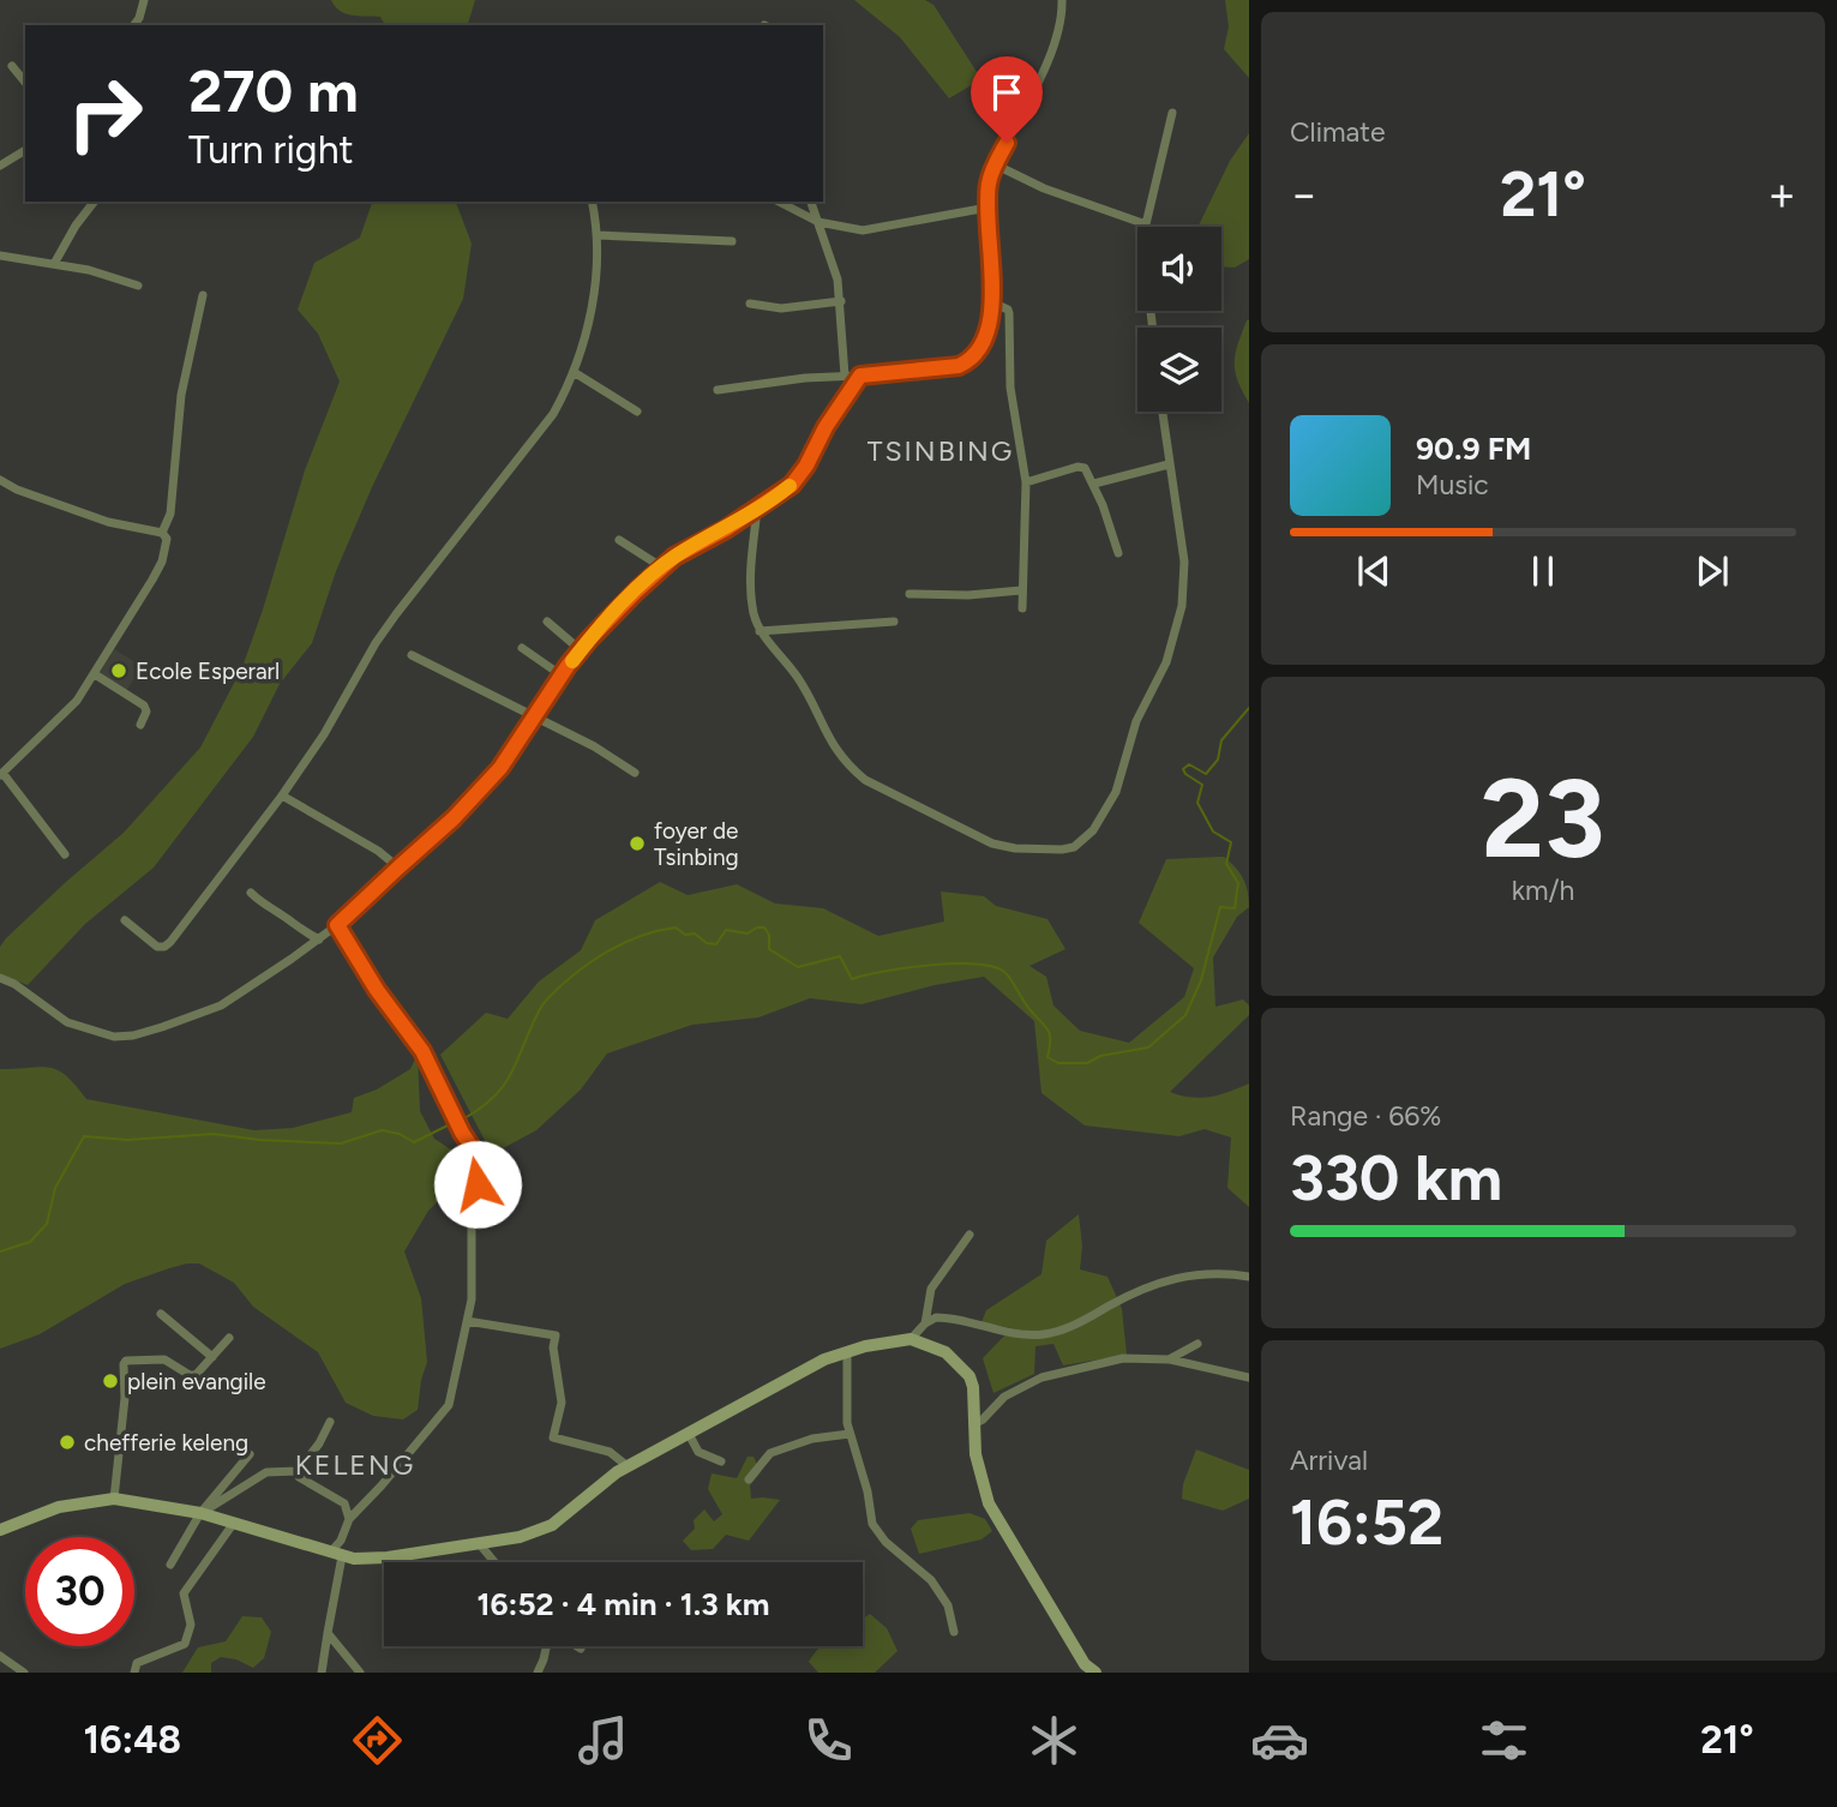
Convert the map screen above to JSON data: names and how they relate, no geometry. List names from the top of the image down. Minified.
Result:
{"districts":["TSINBING","KELENG"],"places":["Ecole Esperarl","foyer de Tsinbing","plein evangile","chefferie keleng"],"page":{"tile":["Climate",["23","km/h"],["Range · 66%","330 km"],["Arrival","16:52"]],"turn":["270 m","Turn right"],"heat":["−","21°","+"],"song":["90.9 FM","Music"],"limit":"30","trip":"16:52 · 4 min · 1.3 km","tabs":["16:48","21°"]}}
